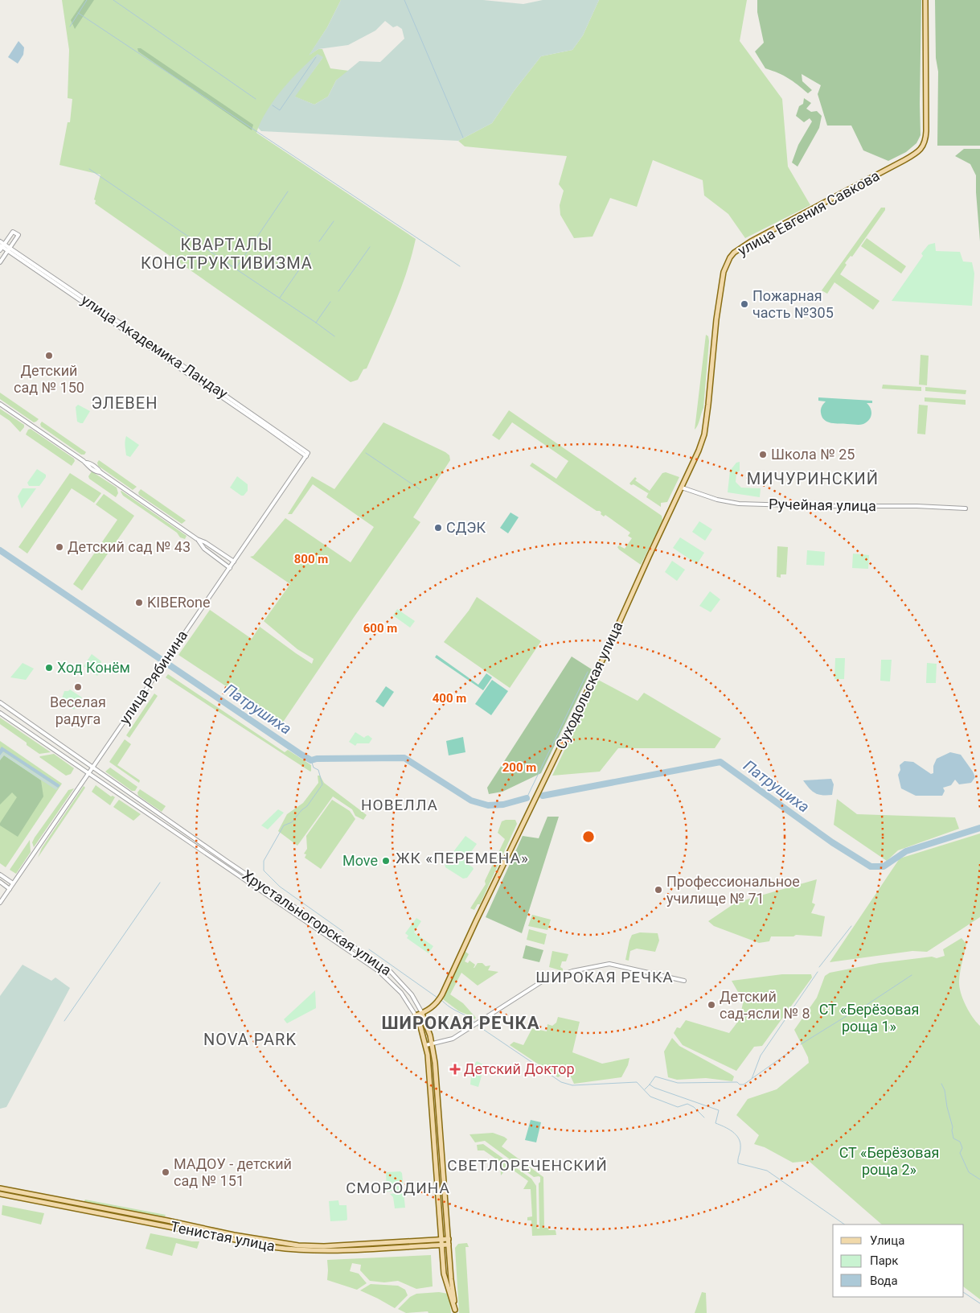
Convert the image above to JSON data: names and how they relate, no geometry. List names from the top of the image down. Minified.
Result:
{"streets":{"main road":["улица Евгения Савкова","Суходольская улица","Хрустальногорская улица","Тенистая улица"],"street":["улица Академика Ландау","Ручейная улица","улица Рябинина"]},"crossings":[["улица Евгения Савкова","Ручейная улица"],["улица Евгения Савкова","Суходольская улица"],["улица Академика Ландау","улица Рябинина"],["Ручейная улица","Суходольская улица"],["улица Рябинина","Хрустальногорская улица"],["Суходольская улица","Хрустальногорская улица"],["Хрустальногорская улица","Тенистая улица"]],"districts":["КВАРТАЛЫ КОНСТРУКТИВИЗМА","ЭЛЕВЕН","МИЧУРИНСКИЙ","НОВЕЛЛА","ЖК «ПЕРЕМЕНА»","ШИРОКАЯ РЕЧКА","ШИРОКАЯ РЕЧКА","NOVA PARK","СВЕТЛОРЕЧЕНСКИЙ","СМОРОДИНА"],"water":["Патрушиха"],"parks":["СТ «Берёзовая роща 1»","СТ «Берёзовая роща 2»"],"places":{"other":["Пожарная часть №305","Детский сад № 150","Школа № 25","СДЭК","Детский сад № 43","KIBERone","Ход Конём","Веселая радуга","Move","Профессиональное училище № 71","Детский сад-ясли № 8","МАДОУ - детский сад № 151"],"health":["Детский Доктор"]},"legend":["Улица","Парк","Вода"],"rings":["800 m","600 m","400 m","200 m"]}
